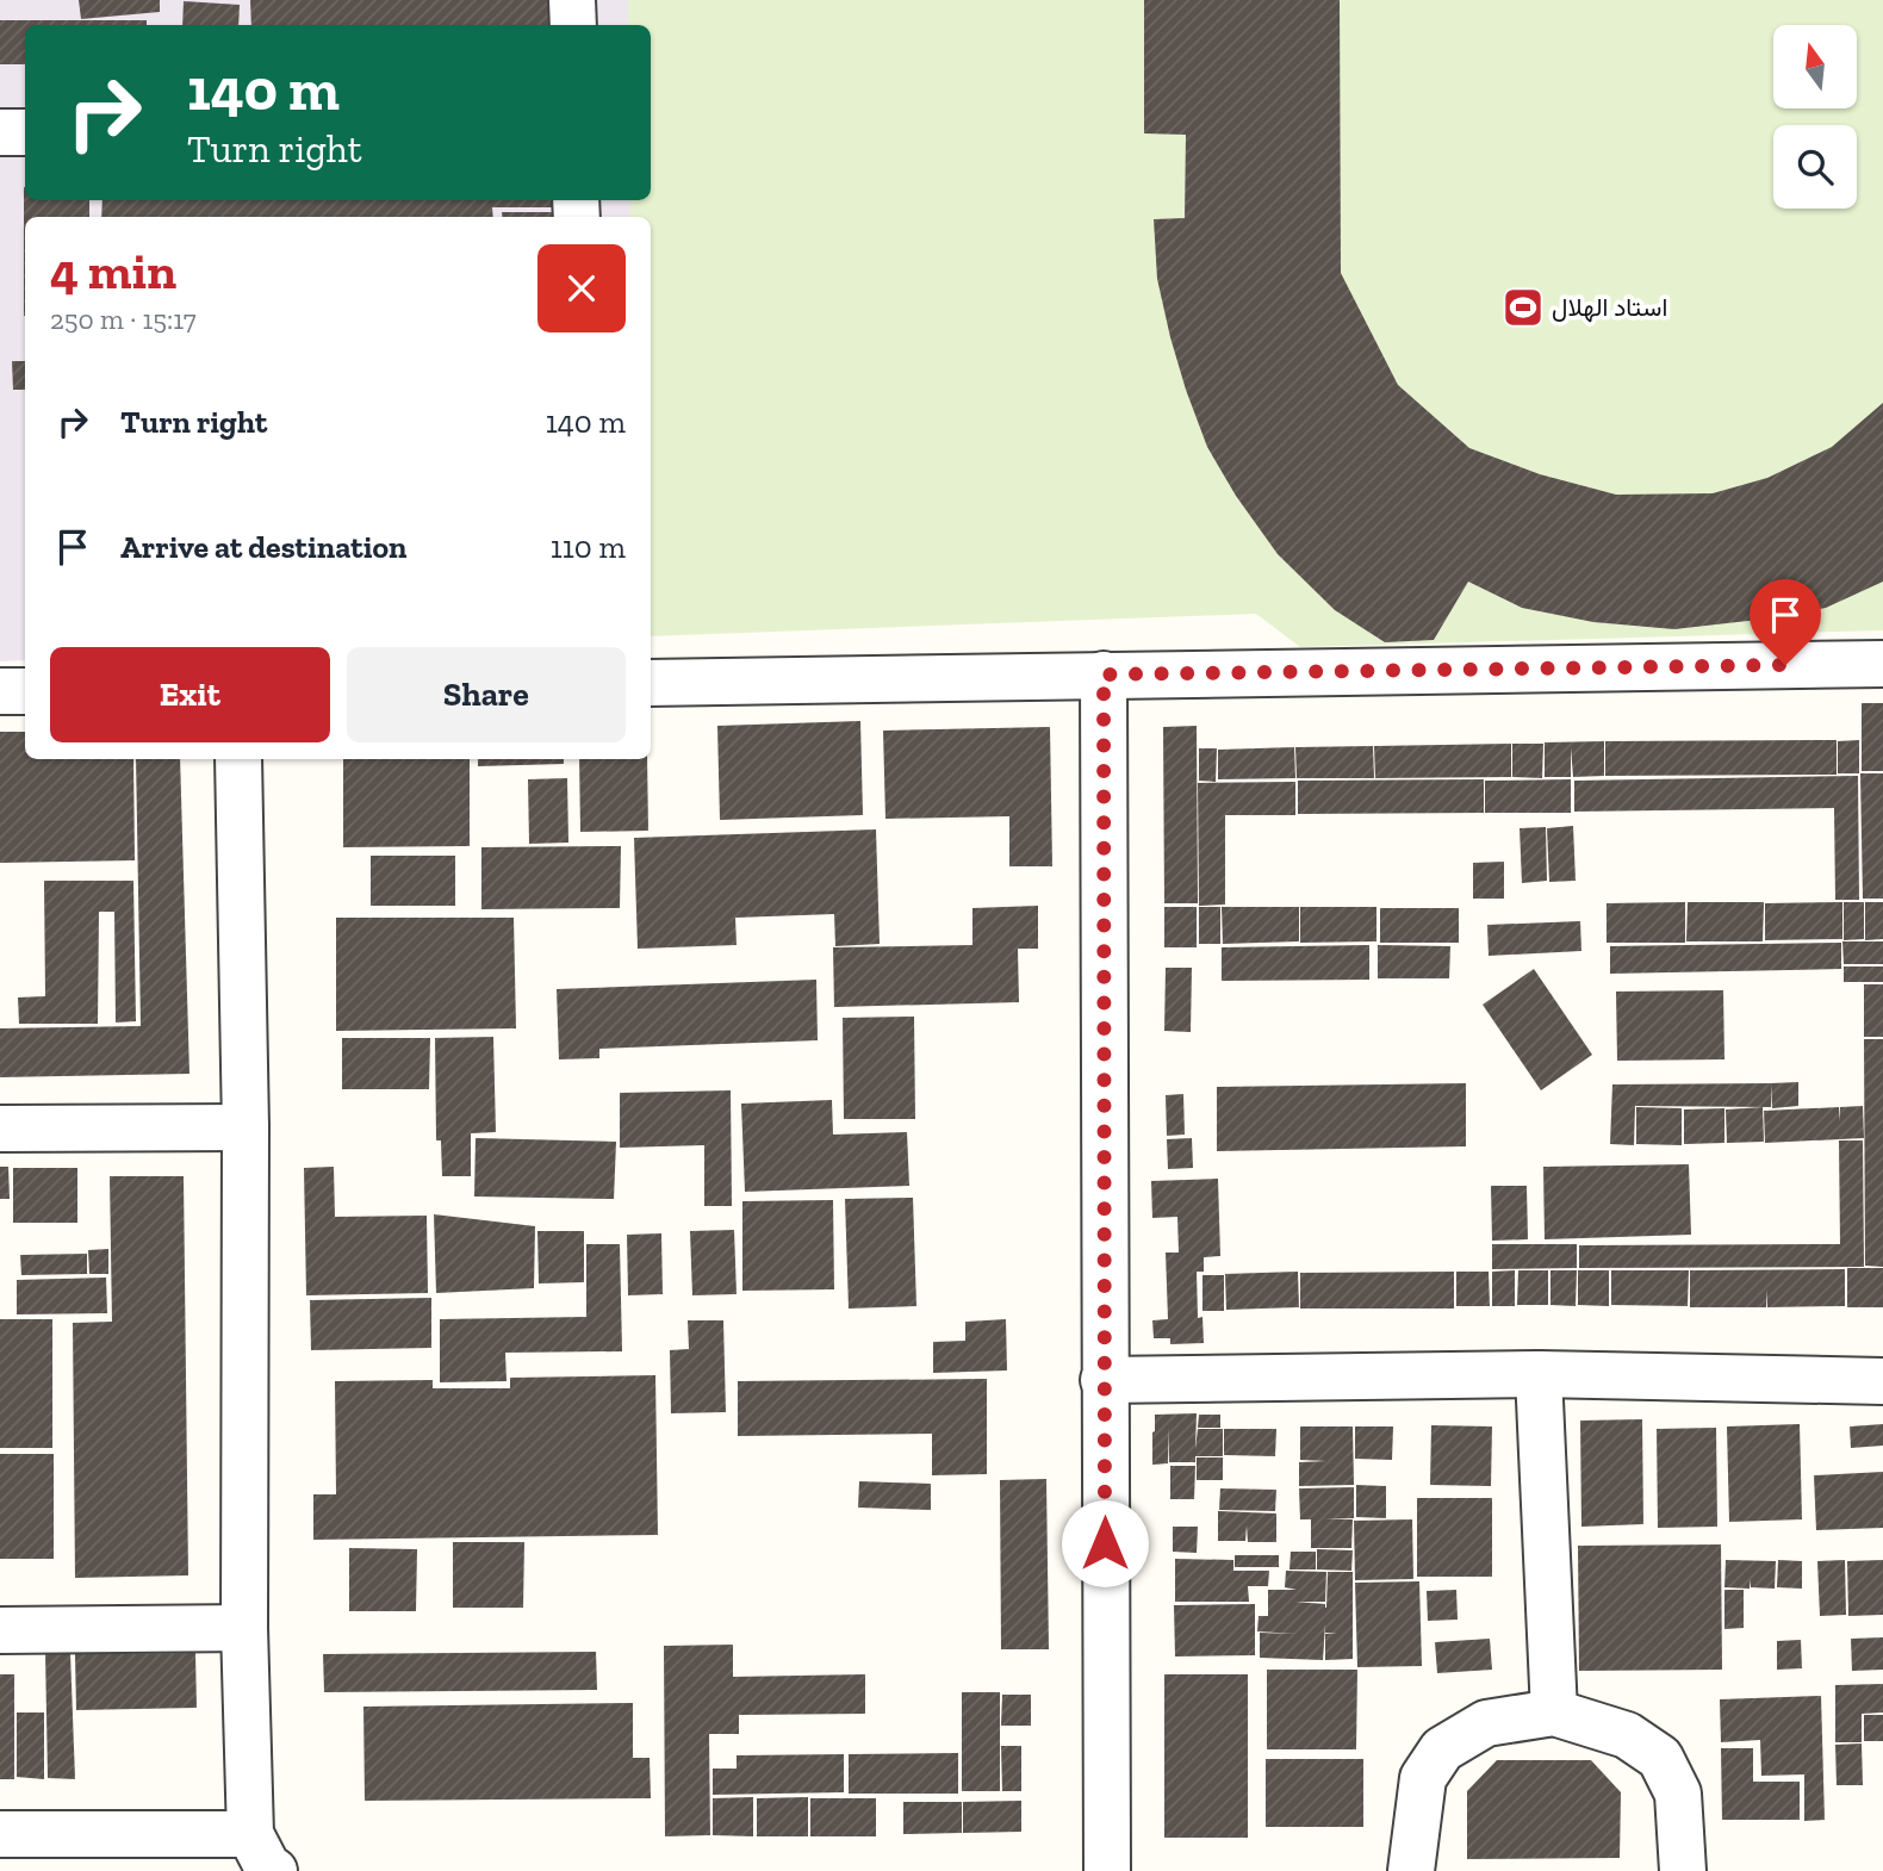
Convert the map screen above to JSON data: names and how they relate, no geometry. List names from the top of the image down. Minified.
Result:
{"places":{"sports":["استاد الهلال"]},"north":"top","page":{"turn":["140 m","Turn right"],"heading":["4 min","250 m · 15:17"],"list":[{"name":"Turn right","value":"140 m"},{"name":"Arrive at destination","value":"110 m"}],"buttons":["Exit","Share"]}}
